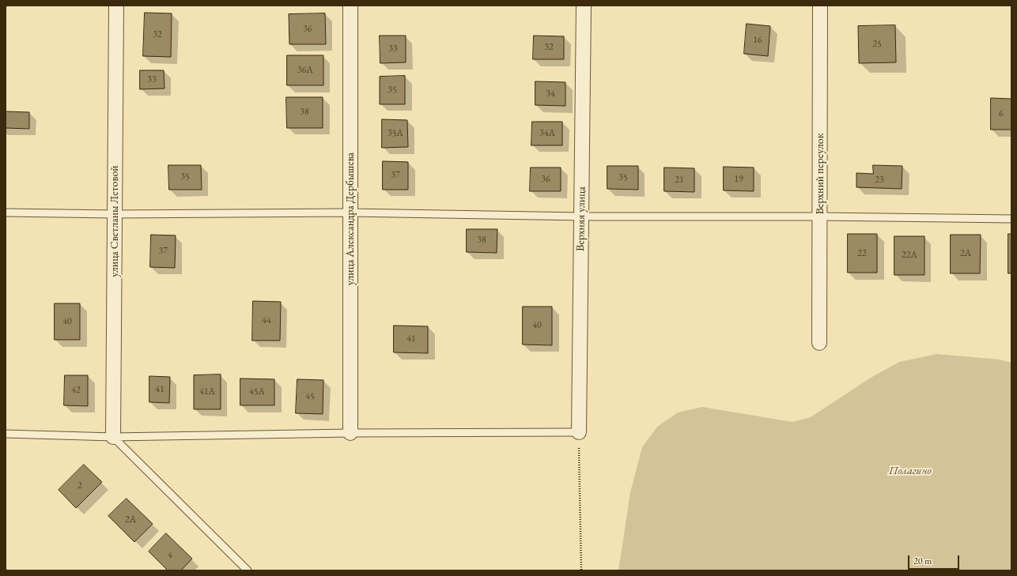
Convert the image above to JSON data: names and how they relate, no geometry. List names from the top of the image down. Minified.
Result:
{"streets":{"street":["Верхний переулок","улица Александра Дербышева","Верхняя улица","улица Светланы Летовой"]},"parks":["Полагино"],"house_numbers":["36","32","16","25","32","33","36А","33","35","34","38","6","35А","34А","37","35","35","36","19","21","23","38","37","22","2А","22А","44","40","40","41","41","42","41А","45А","45","2","2А","4"],"scale_bar":"20 m"}
